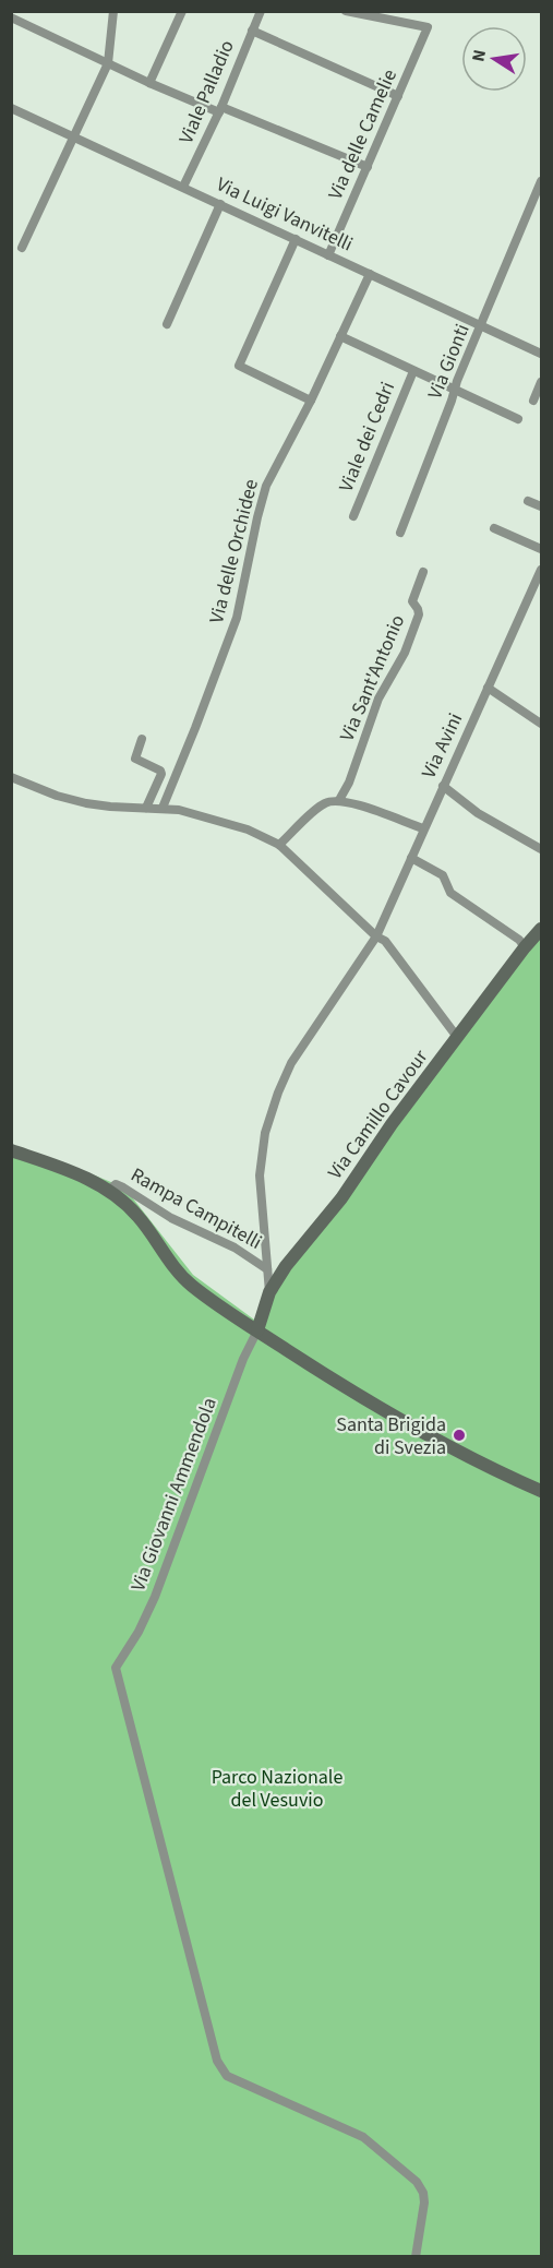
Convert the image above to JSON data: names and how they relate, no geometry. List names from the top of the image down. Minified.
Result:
{"streets":{"street":["Viale Palladio","Via delle Camelie","Via Luigi Vanvitelli","Via Gionti","Viale dei Cedri","Via delle Orchidee","Via Sant'Antonio","Via Avini","Via Camillo Cavour","Rampa Campitelli","Via Giovanni Ammendola"]},"crossings":[["Viale Palladio","Via Luigi Vanvitelli"],["Via delle Camelie","Via Luigi Vanvitelli"],["Via Luigi Vanvitelli","Via Gionti"],["Via Luigi Vanvitelli","Via delle Orchidee"],["Via Avini","Via Camillo Cavour"],["Via Avini","Rampa Campitelli"],["Via Camillo Cavour","Via Giovanni Ammendola"]],"parks":["Parco Nazionale del Vesuvio"],"places":["Santa Brigida di Svezia"],"north":"left"}
